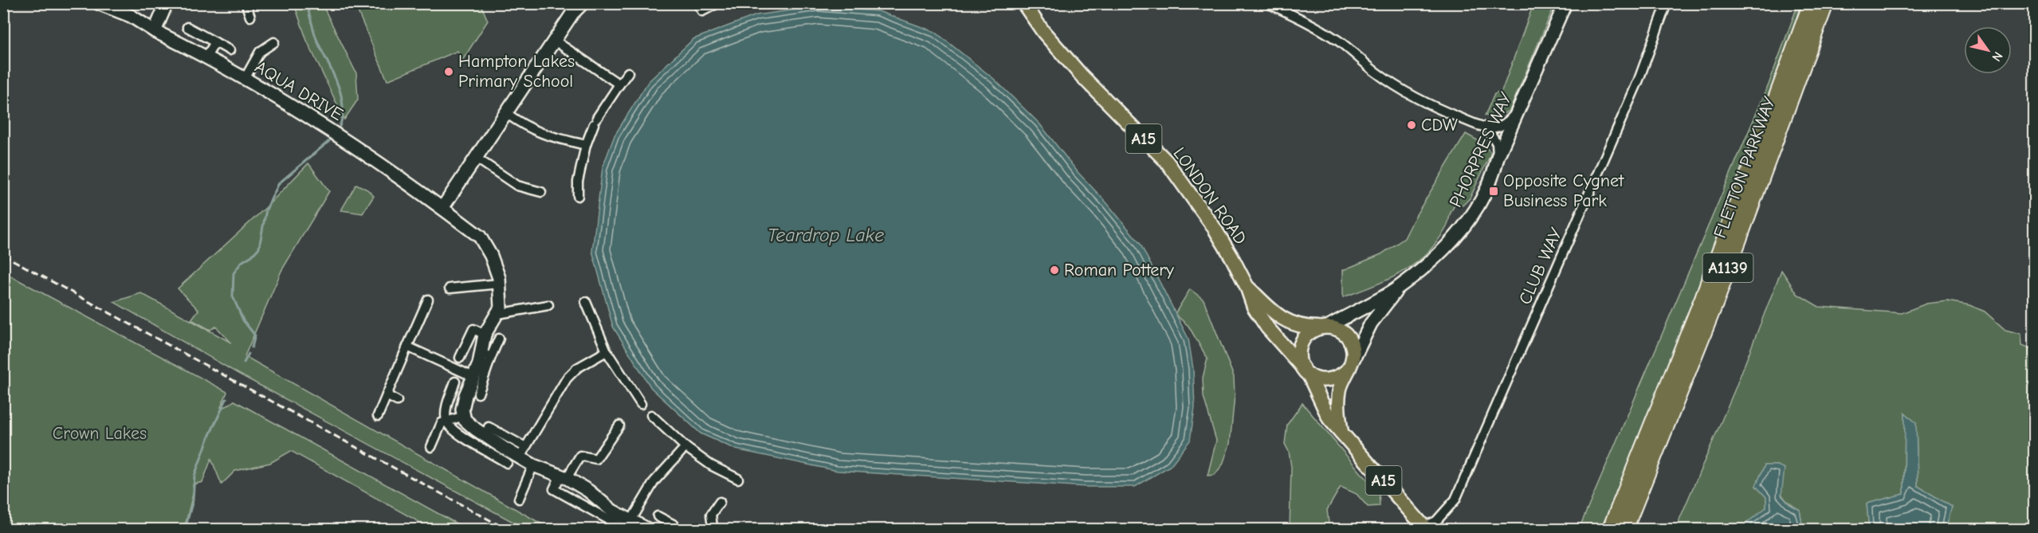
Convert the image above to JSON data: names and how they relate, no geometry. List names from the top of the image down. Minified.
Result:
{"streets":{"highway":["FLETTON PARKWAY","A1139"],"main road":["A15","LONDON ROAD"],"street":["AQUA DRIVE","PHORPRES WAY","CLUB WAY"]},"crossings":[["A15","PHORPRES WAY"],["A15","LONDON ROAD"],["PHORPRES WAY","LONDON ROAD"],["LONDON ROAD","CLUB WAY"]],"water":["Teardrop Lake"],"parks":["Crown Lakes"],"places":{"other":["Hampton Lakes Primary School","CDW","Roman Pottery"],"transit":["Opposite Cygnet Business Park"]},"north":"bottom right"}
